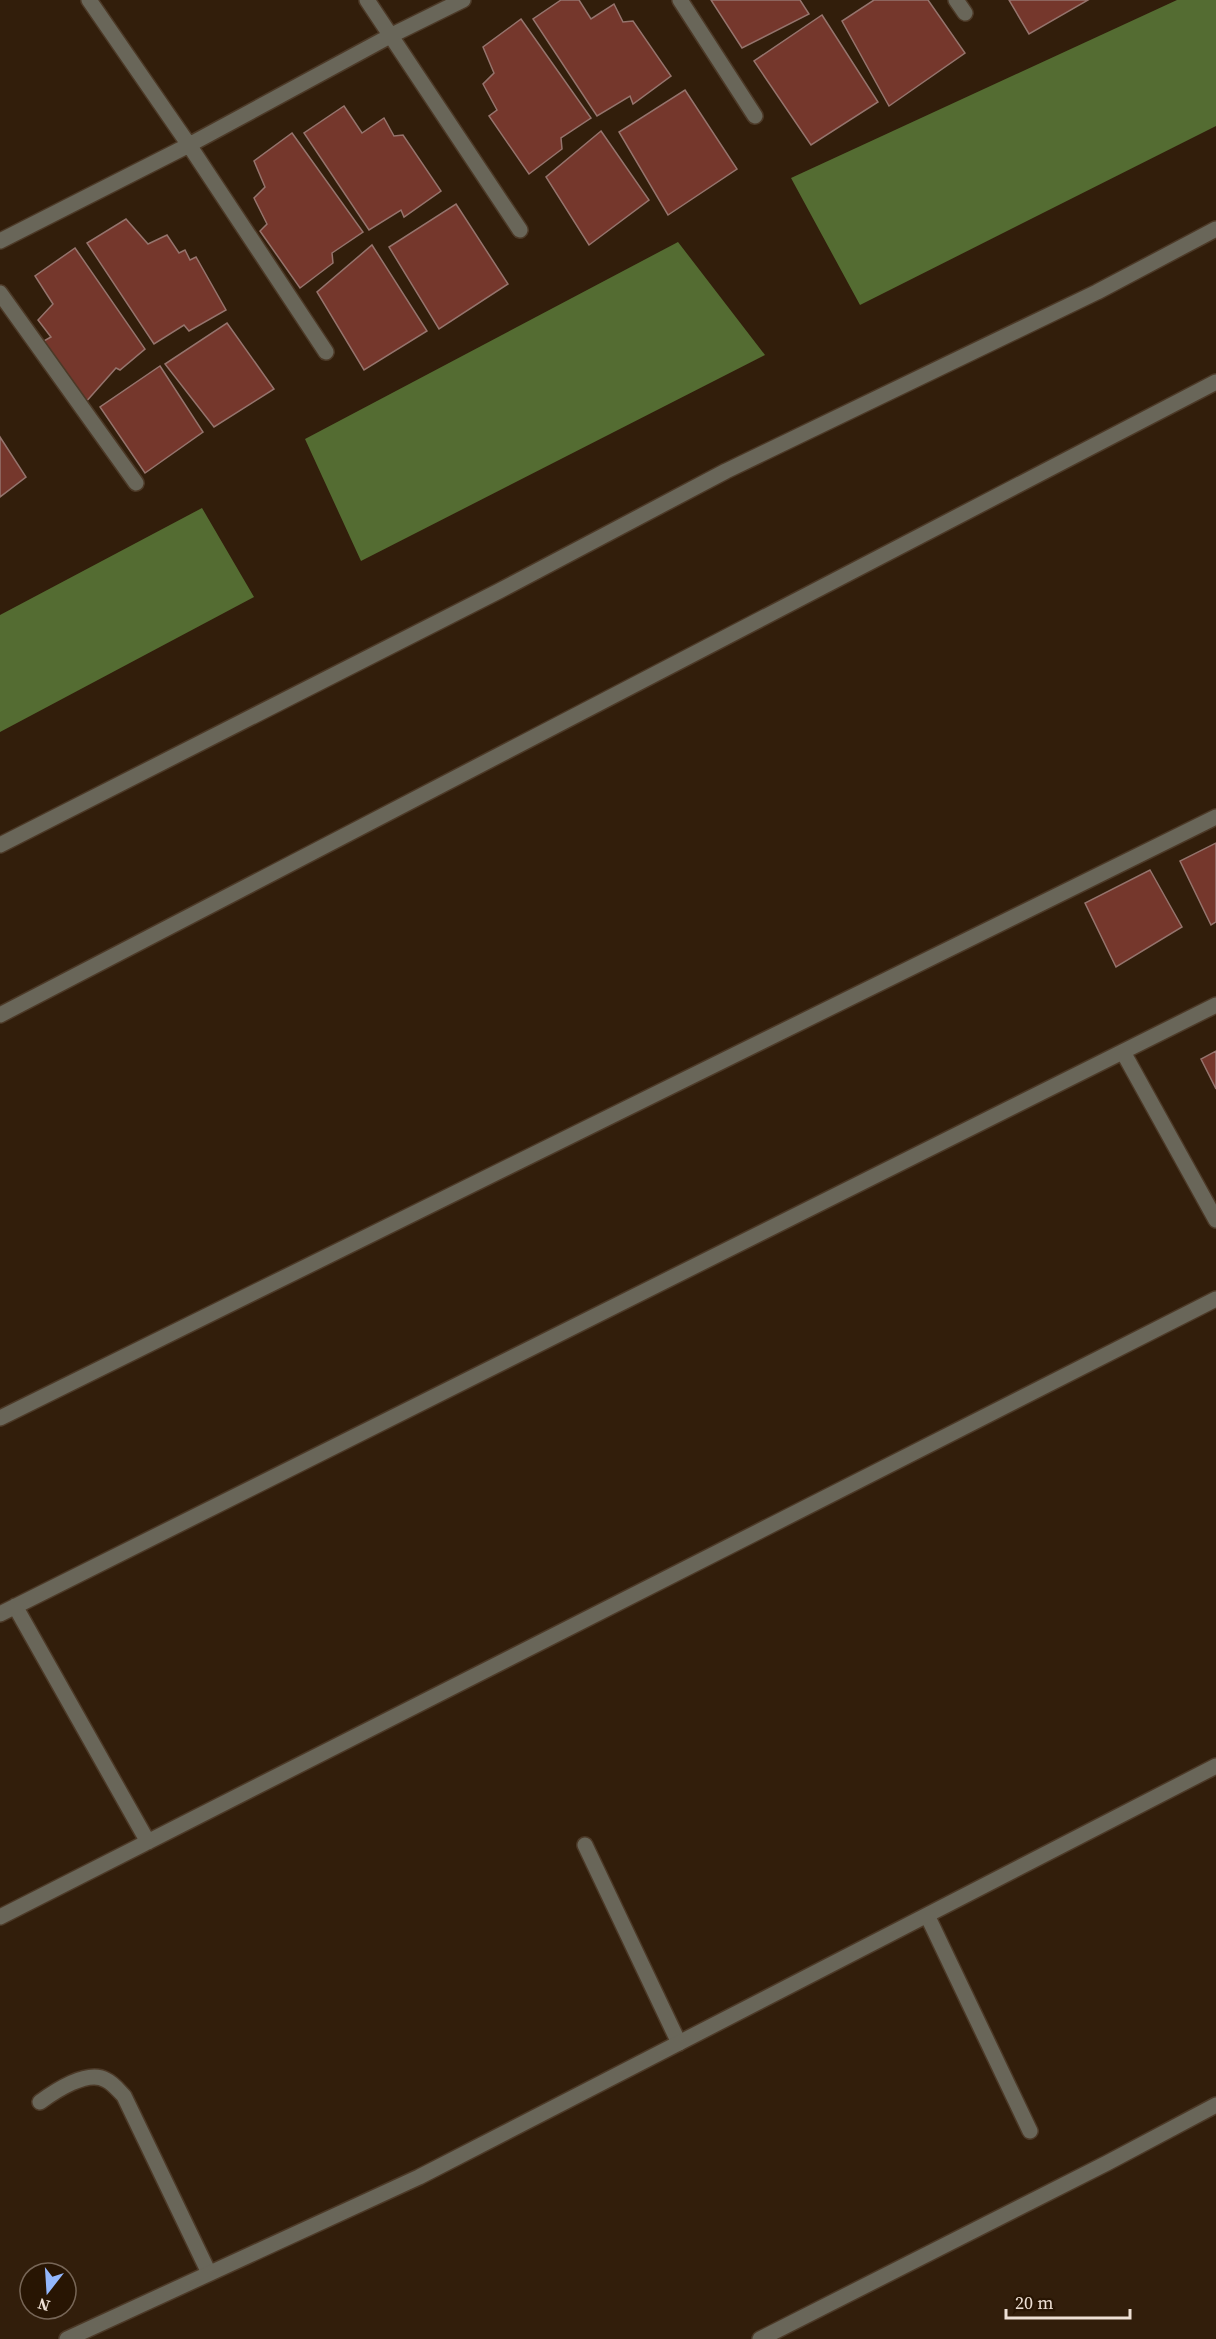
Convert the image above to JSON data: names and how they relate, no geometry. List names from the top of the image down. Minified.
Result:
{"scale_bar":"20 m","north":"bottom"}
